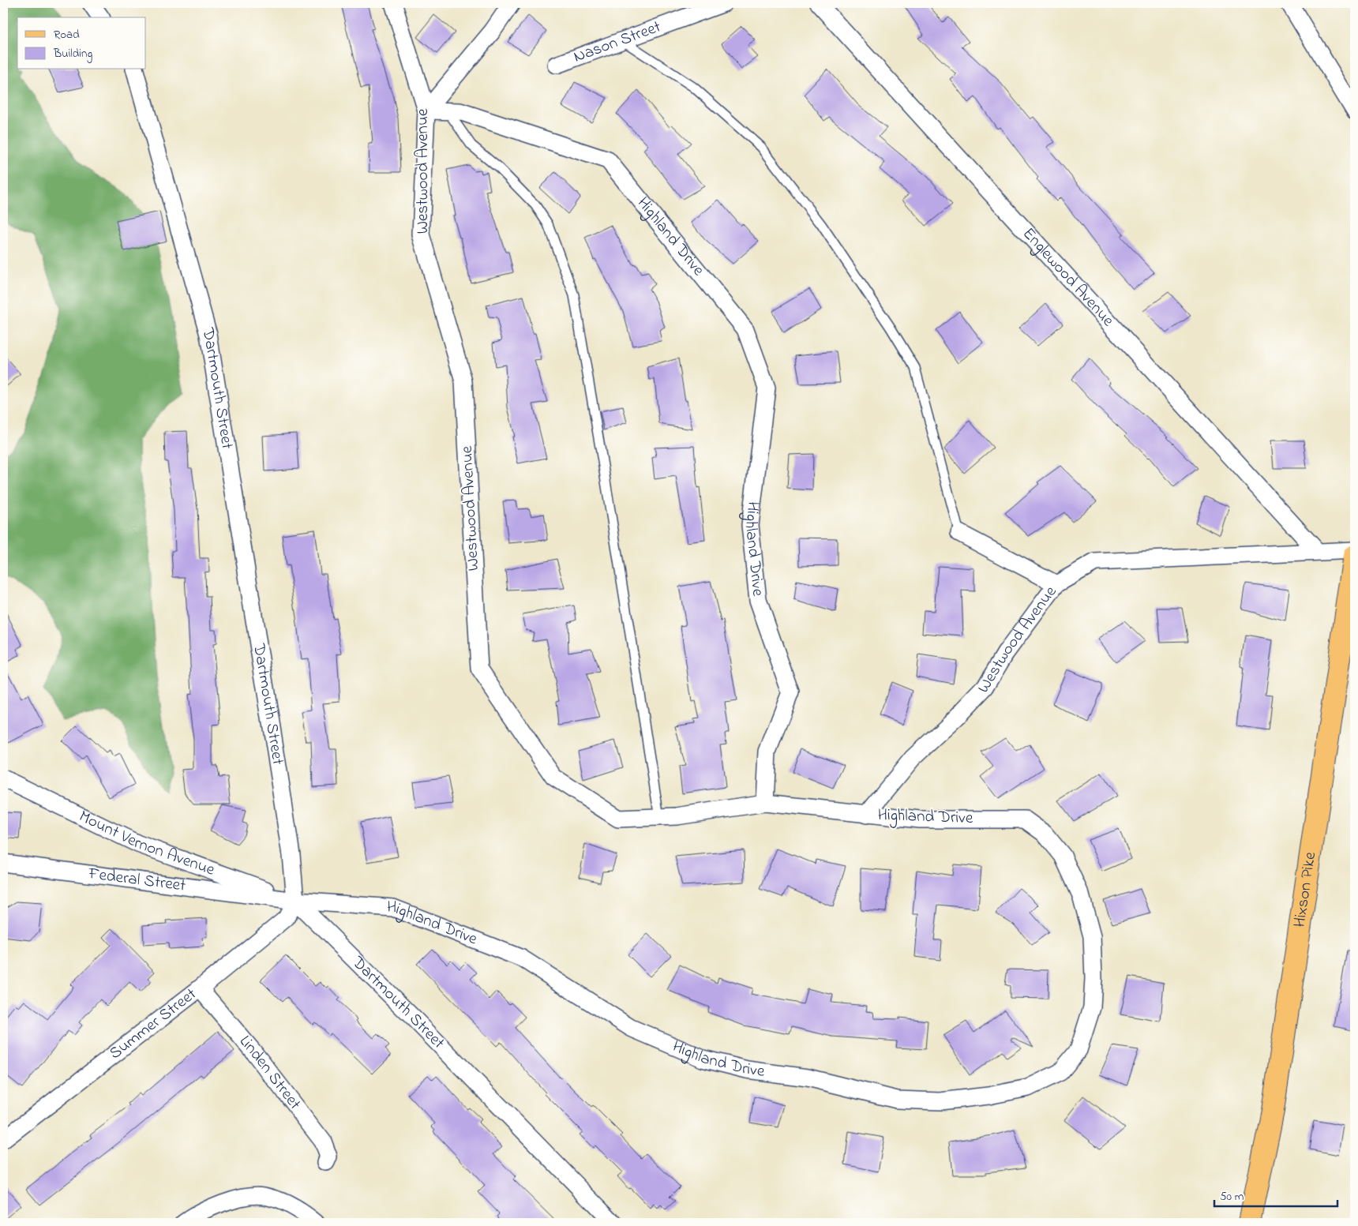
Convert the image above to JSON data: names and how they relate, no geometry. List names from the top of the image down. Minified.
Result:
{"streets":{"main road":["Hixson Pike"],"street":["Nason Street","Westwood Avenue","Highland Drive","Englewood Avenue","Dartmouth Street","Mount Vernon Avenue","Federal Street","Summer Street","Linden Street"]},"crossings":[["Westwood Avenue","Highland Drive"],["Westwood Avenue","Englewood Avenue"],["Highland Drive","Dartmouth Street"],["Highland Drive","Mount Vernon Avenue"],["Highland Drive","Federal Street"],["Highland Drive","Summer Street"],["Dartmouth Street","Mount Vernon Avenue"],["Dartmouth Street","Federal Street"],["Dartmouth Street","Summer Street"],["Mount Vernon Avenue","Federal Street"],["Mount Vernon Avenue","Summer Street"],["Federal Street","Summer Street"],["Summer Street","Linden Street"]],"legend":["Road","Building"],"scale_bar":"50 m"}
